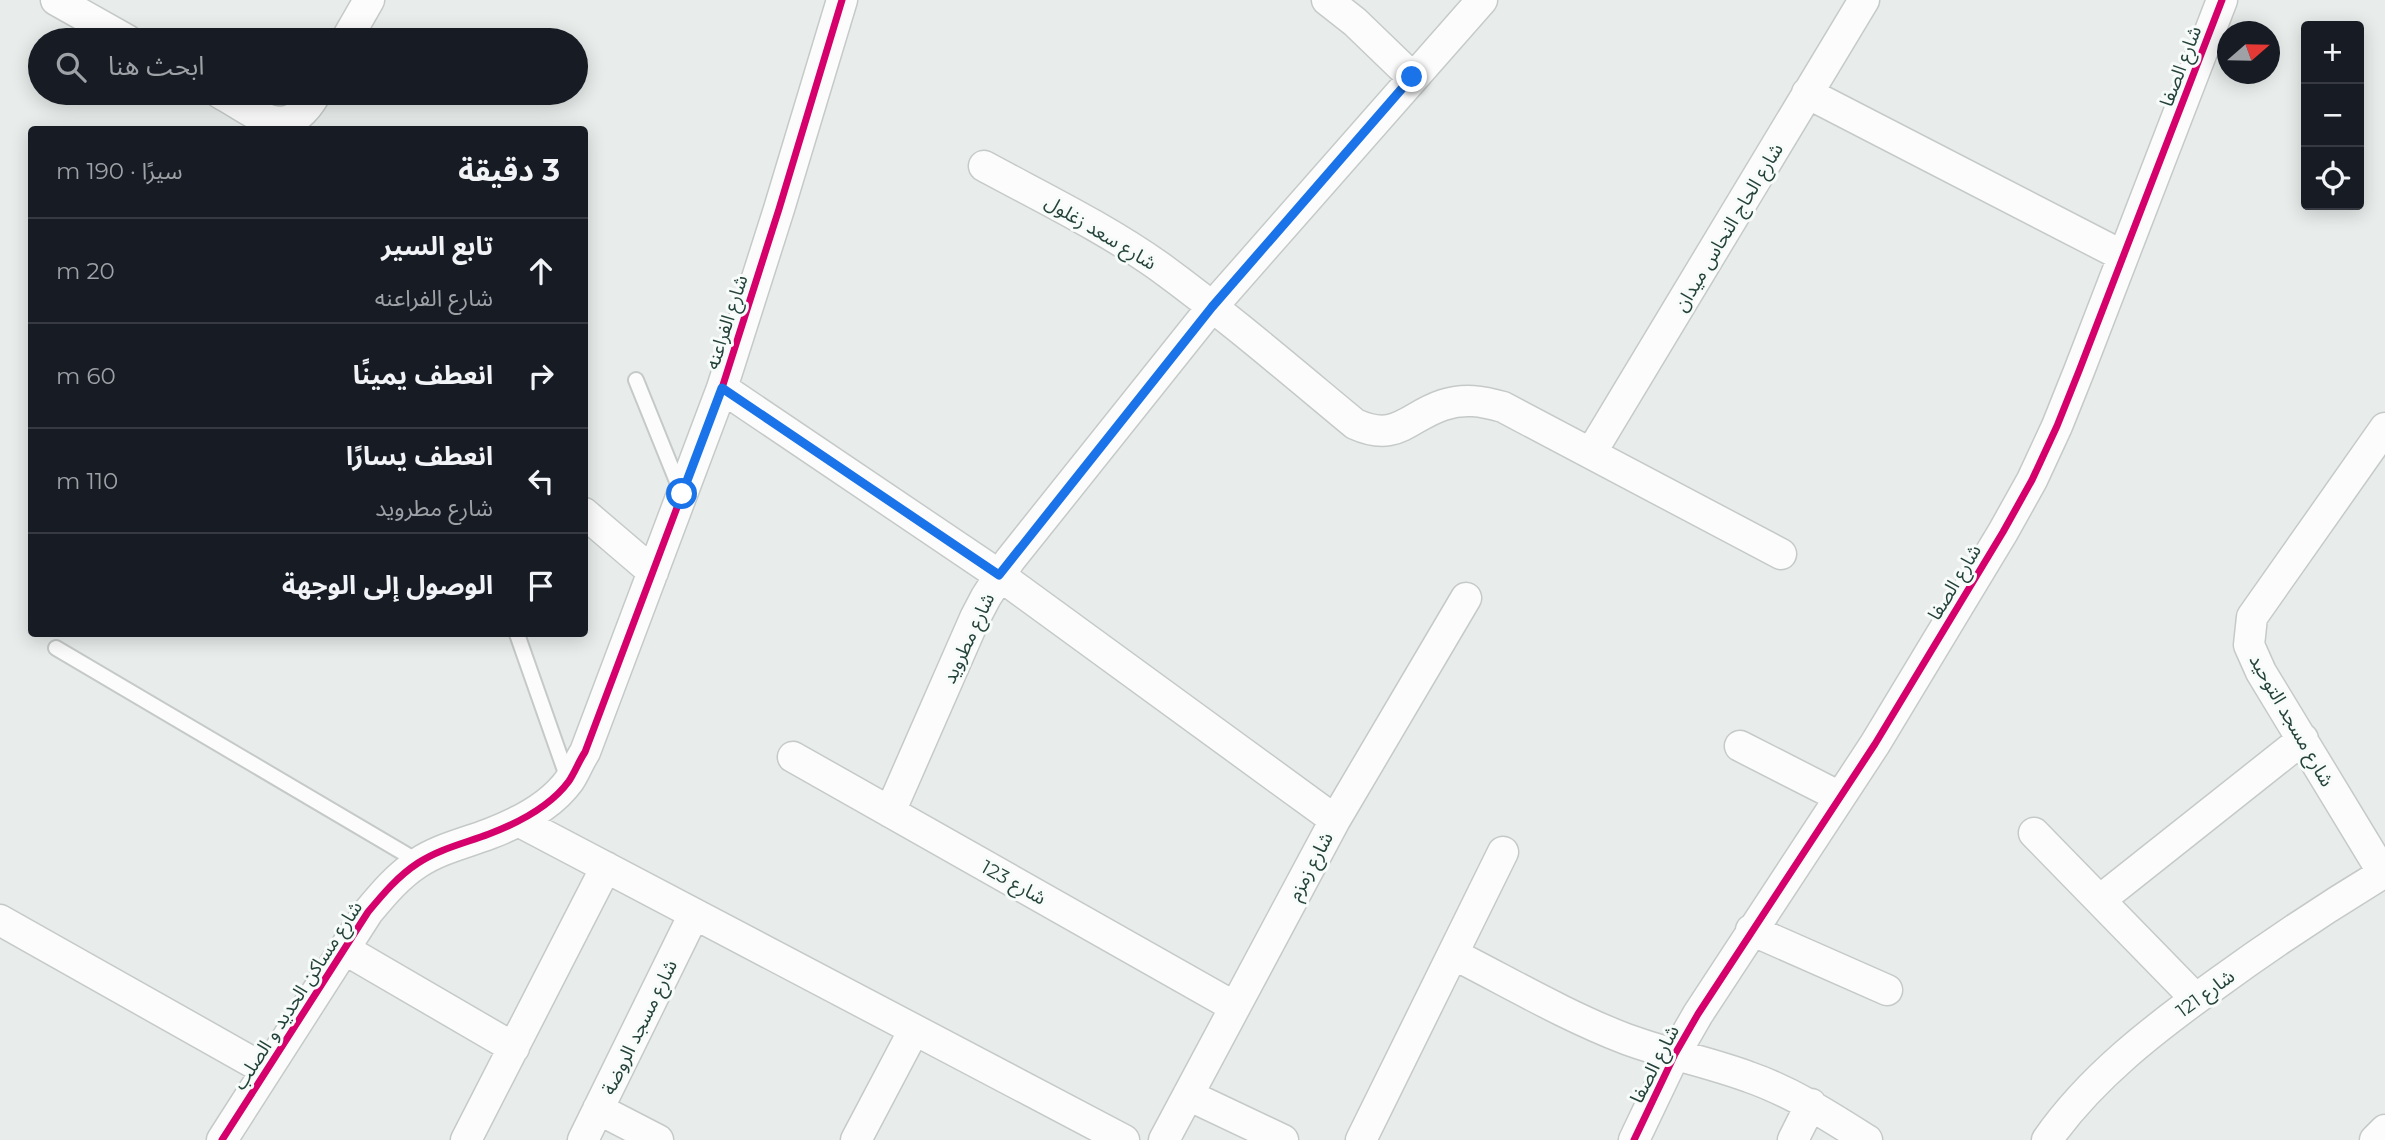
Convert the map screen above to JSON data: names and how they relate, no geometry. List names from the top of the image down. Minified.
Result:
{"streets":{"street":["شارع الصفا","شارع الحاج النحاس ميدان","شارع سعد زغلول","شارع الفراعنه","شارع مطرويد","شارع مسجد التوحيد","شارع زمزم","شارع 123","شارع 121","شارع مساكن الحديد و الصلب","شارع مسجد الروضة"]},"crossings":[["شارع الحاج النحاس ميدان","شارع سعد زغلول"],["شارع سعد زغلول","شارع مطرويد"],["شارع الفراعنه","شارع مساكن الحديد و الصلب"],["شارع مطرويد","شارع 123"],["شارع مسجد التوحيد","شارع 121"],["شارع زمزم","شارع 123"]],"north":"right","page":{"map_buttons":["+","−"],"search":"ابحث هنا","heading":["3 دقيقة","سيرًا · 190 m"],"list":[["تابع السير","شارع الفراعنه","20 m"],["انعطف يمينًا","60 m"],["انعطف يسارًا","شارع مطرويد","110 m"],"الوصول إلى الوجهة"]}}
